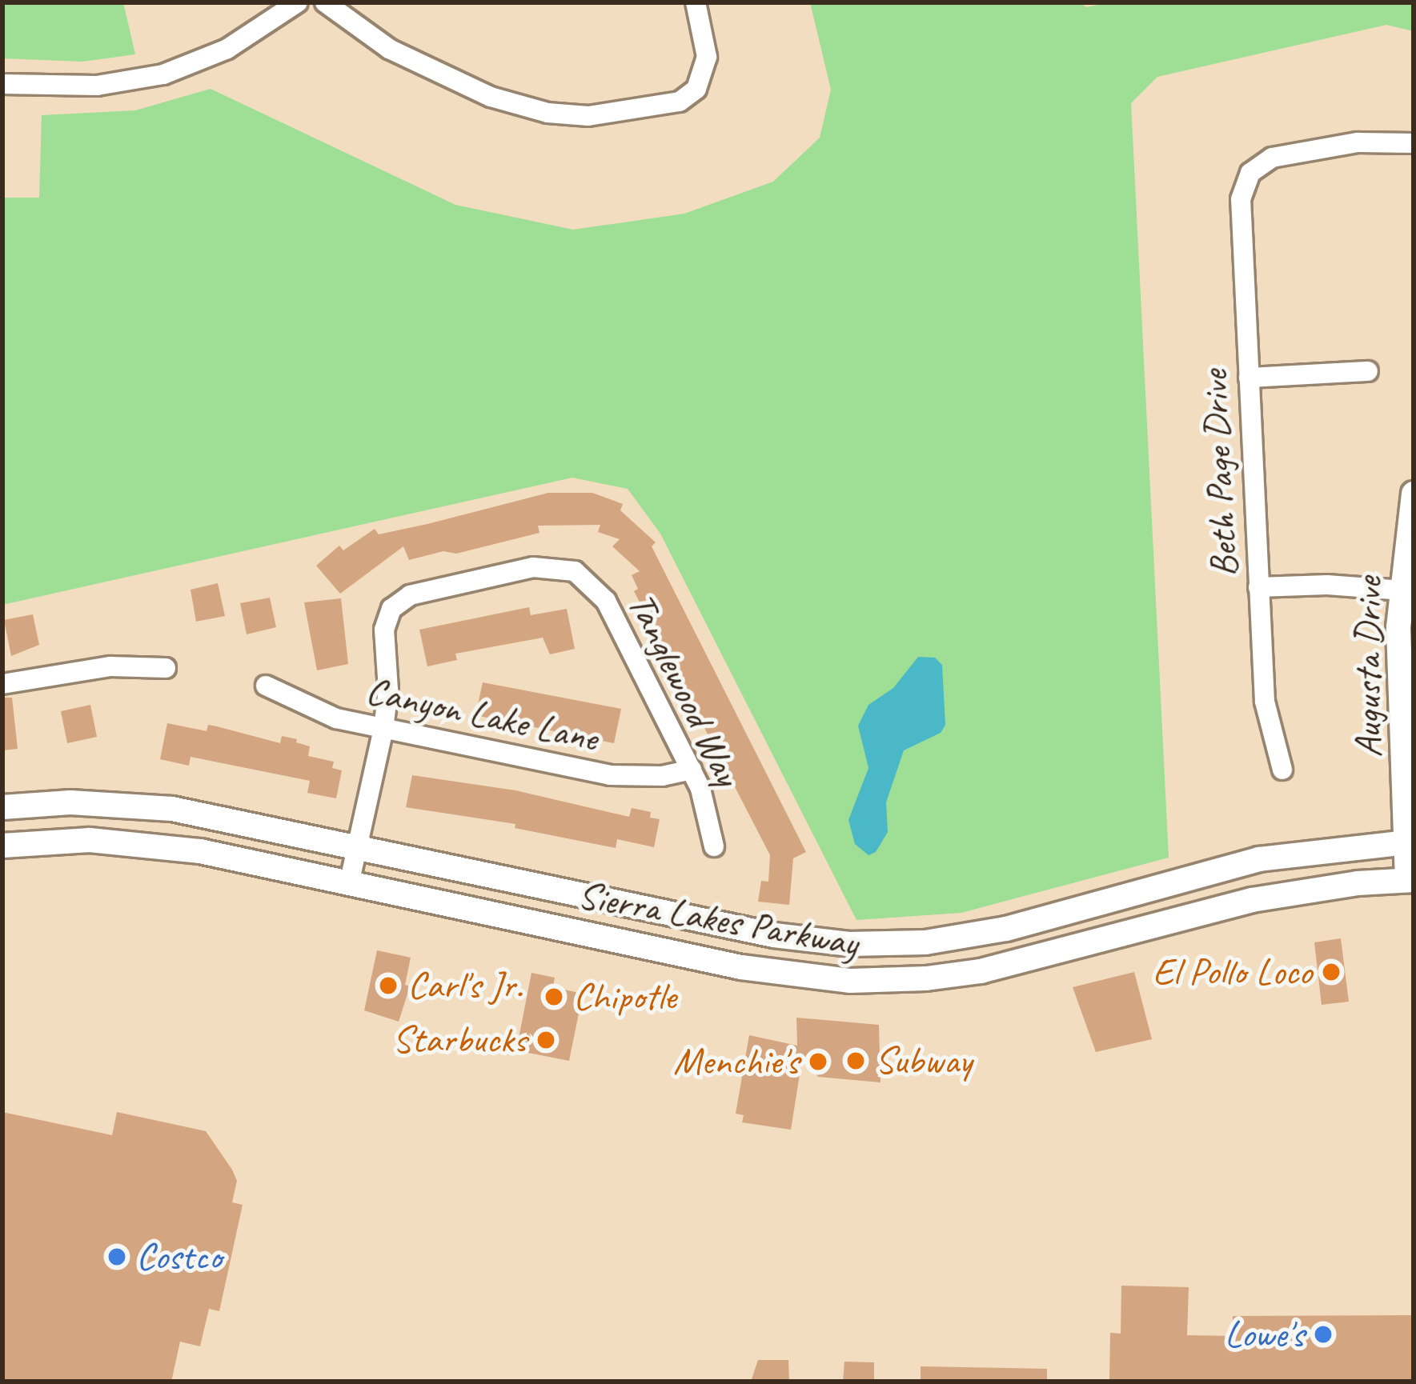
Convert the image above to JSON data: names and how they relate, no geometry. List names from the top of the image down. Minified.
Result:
{"streets":{"street":["Beth Page Drive","Augusta Drive","Tanglewood Way","Canyon Lake Lane","Sierra Lakes Parkway"]},"crossings":[["Augusta Drive","Sierra Lakes Parkway"],["Tanglewood Way","Canyon Lake Lane"]],"places":["El Pollo Loco","Carl's Jr.","Chipotle","Starbucks","Subway","Menchie's","Costco","Lowe's"]}
